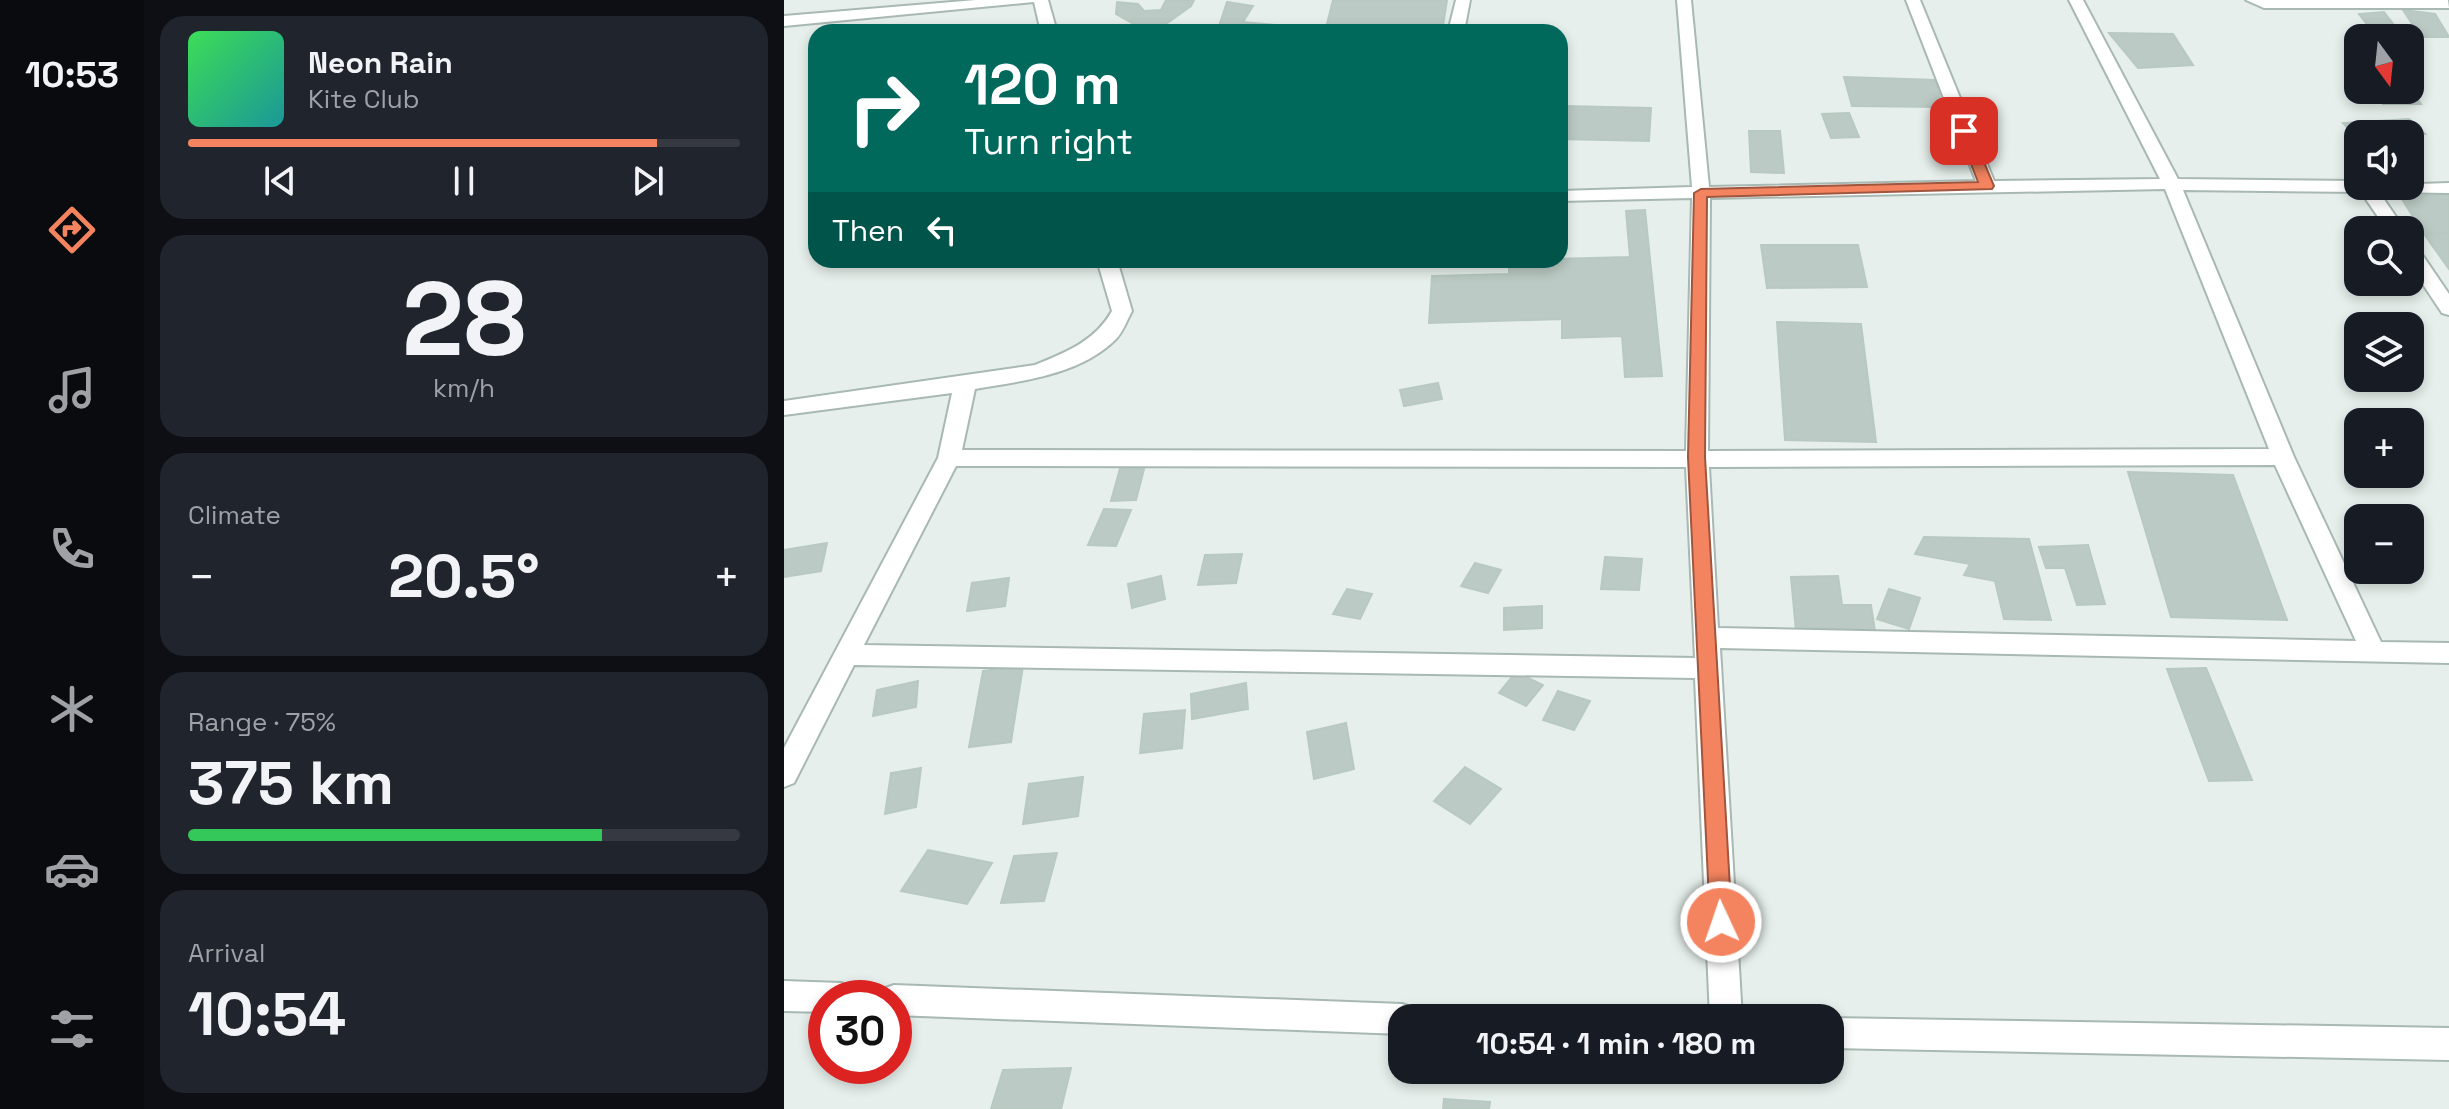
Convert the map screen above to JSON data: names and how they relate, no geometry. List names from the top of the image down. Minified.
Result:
{"north":"bottom","page":{"tabs":"10:53","map_buttons":["+","−"],"turn":["120 m","Turn right"],"song":["Neon Rain","Kite Club"],"then":"Then","tile":[["28","km/h"],"Climate",["Range · 75%","375 km"],["Arrival","10:54"]],"heat":["−","20.5°","+"],"limit":"30","trip":"10:54 · 1 min · 180 m"}}
